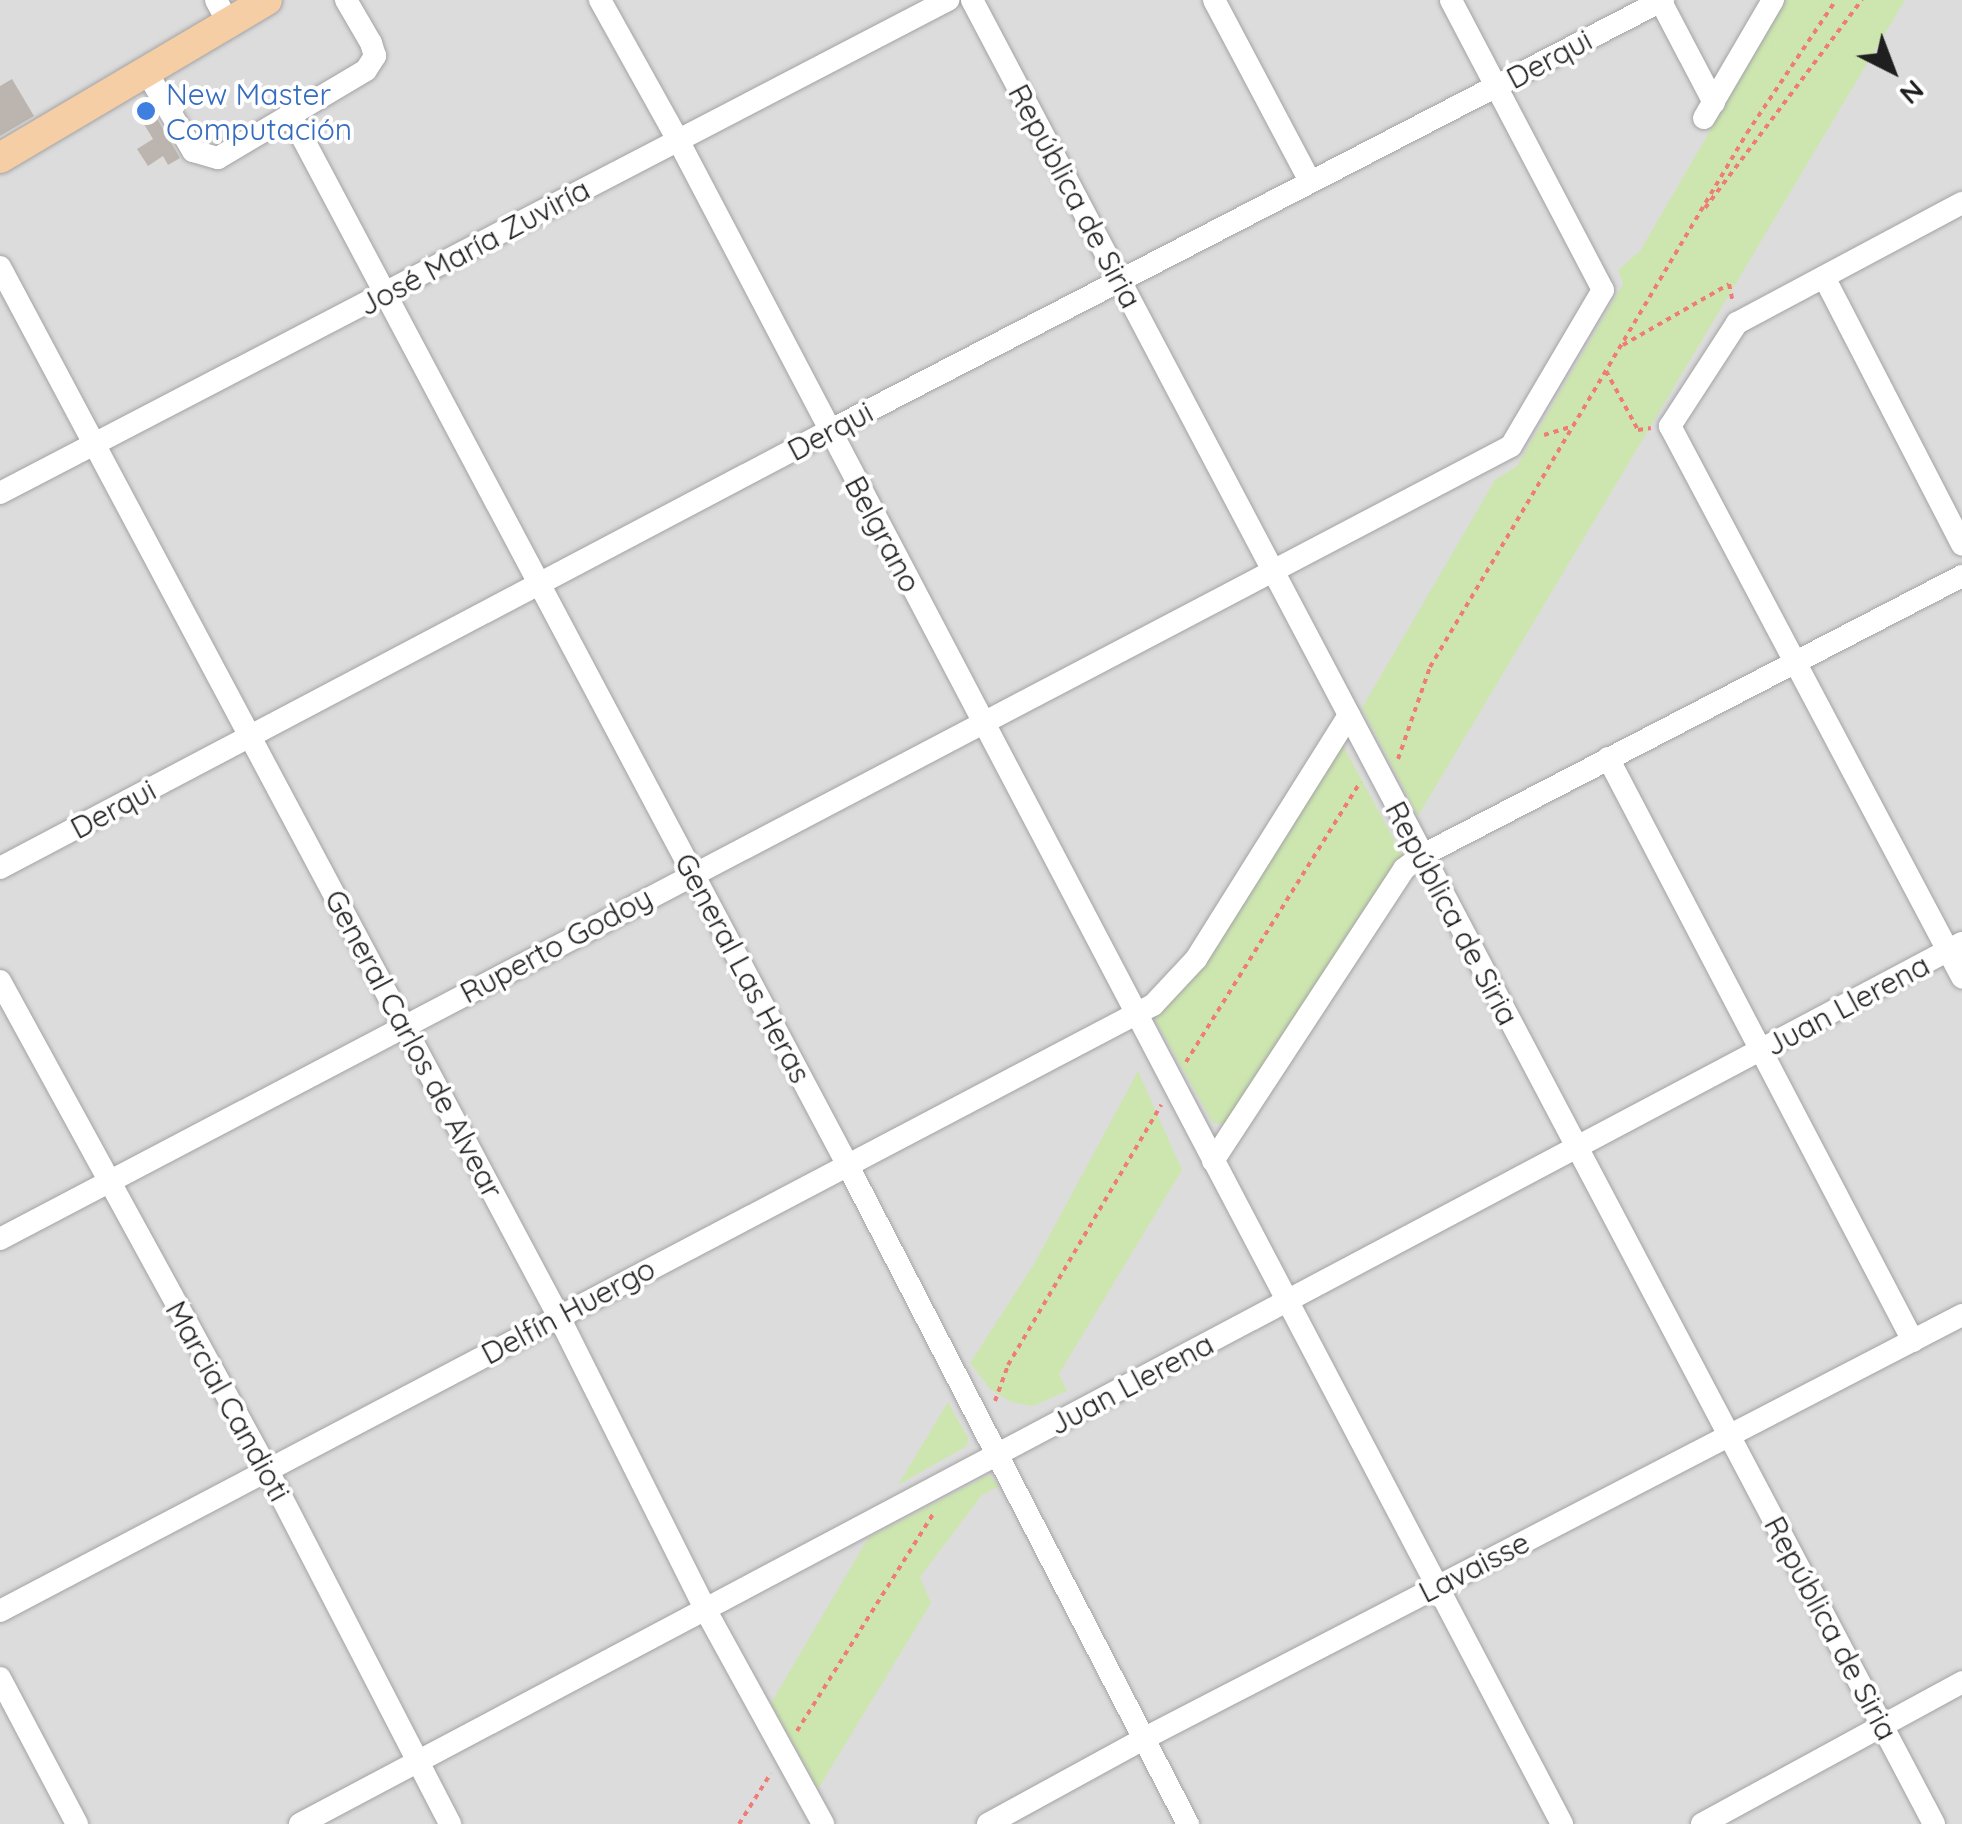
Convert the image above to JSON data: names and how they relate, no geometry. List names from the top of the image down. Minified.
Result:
{"streets":{"street":["Derqui","República de Siria","José María Zuviría","Belgrano","Ruperto Godoy","General Las Heras","Juan Llerena","General Carlos de Alvear","Delfín Huergo","Marcial Candioti","Lavaisse"]},"crossings":[["Derqui","República de Siria"],["Derqui","Belgrano"],["Derqui","Ruperto Godoy"],["Derqui","General Las Heras"],["Derqui","General Carlos de Alvear"],["República de Siria","Ruperto Godoy"],["República de Siria","Juan Llerena"],["República de Siria","Delfín Huergo"],["República de Siria","Lavaisse"],["José María Zuviría","Belgrano"],["José María Zuviría","General Las Heras"],["José María Zuviría","General Carlos de Alvear"],["Belgrano","Ruperto Godoy"],["Belgrano","Juan Llerena"],["Belgrano","Delfín Huergo"],["Belgrano","Lavaisse"],["Ruperto Godoy","General Las Heras"],["Ruperto Godoy","General Carlos de Alvear"],["Ruperto Godoy","Marcial Candioti"],["General Las Heras","Juan Llerena"],["General Las Heras","Delfín Huergo"],["General Las Heras","Lavaisse"],["Juan Llerena","General Carlos de Alvear"],["Juan Llerena","Marcial Candioti"],["General Carlos de Alvear","Delfín Huergo"],["Delfín Huergo","Marcial Candioti"]],"places":["New Master Computación"],"north":"bottom right"}
